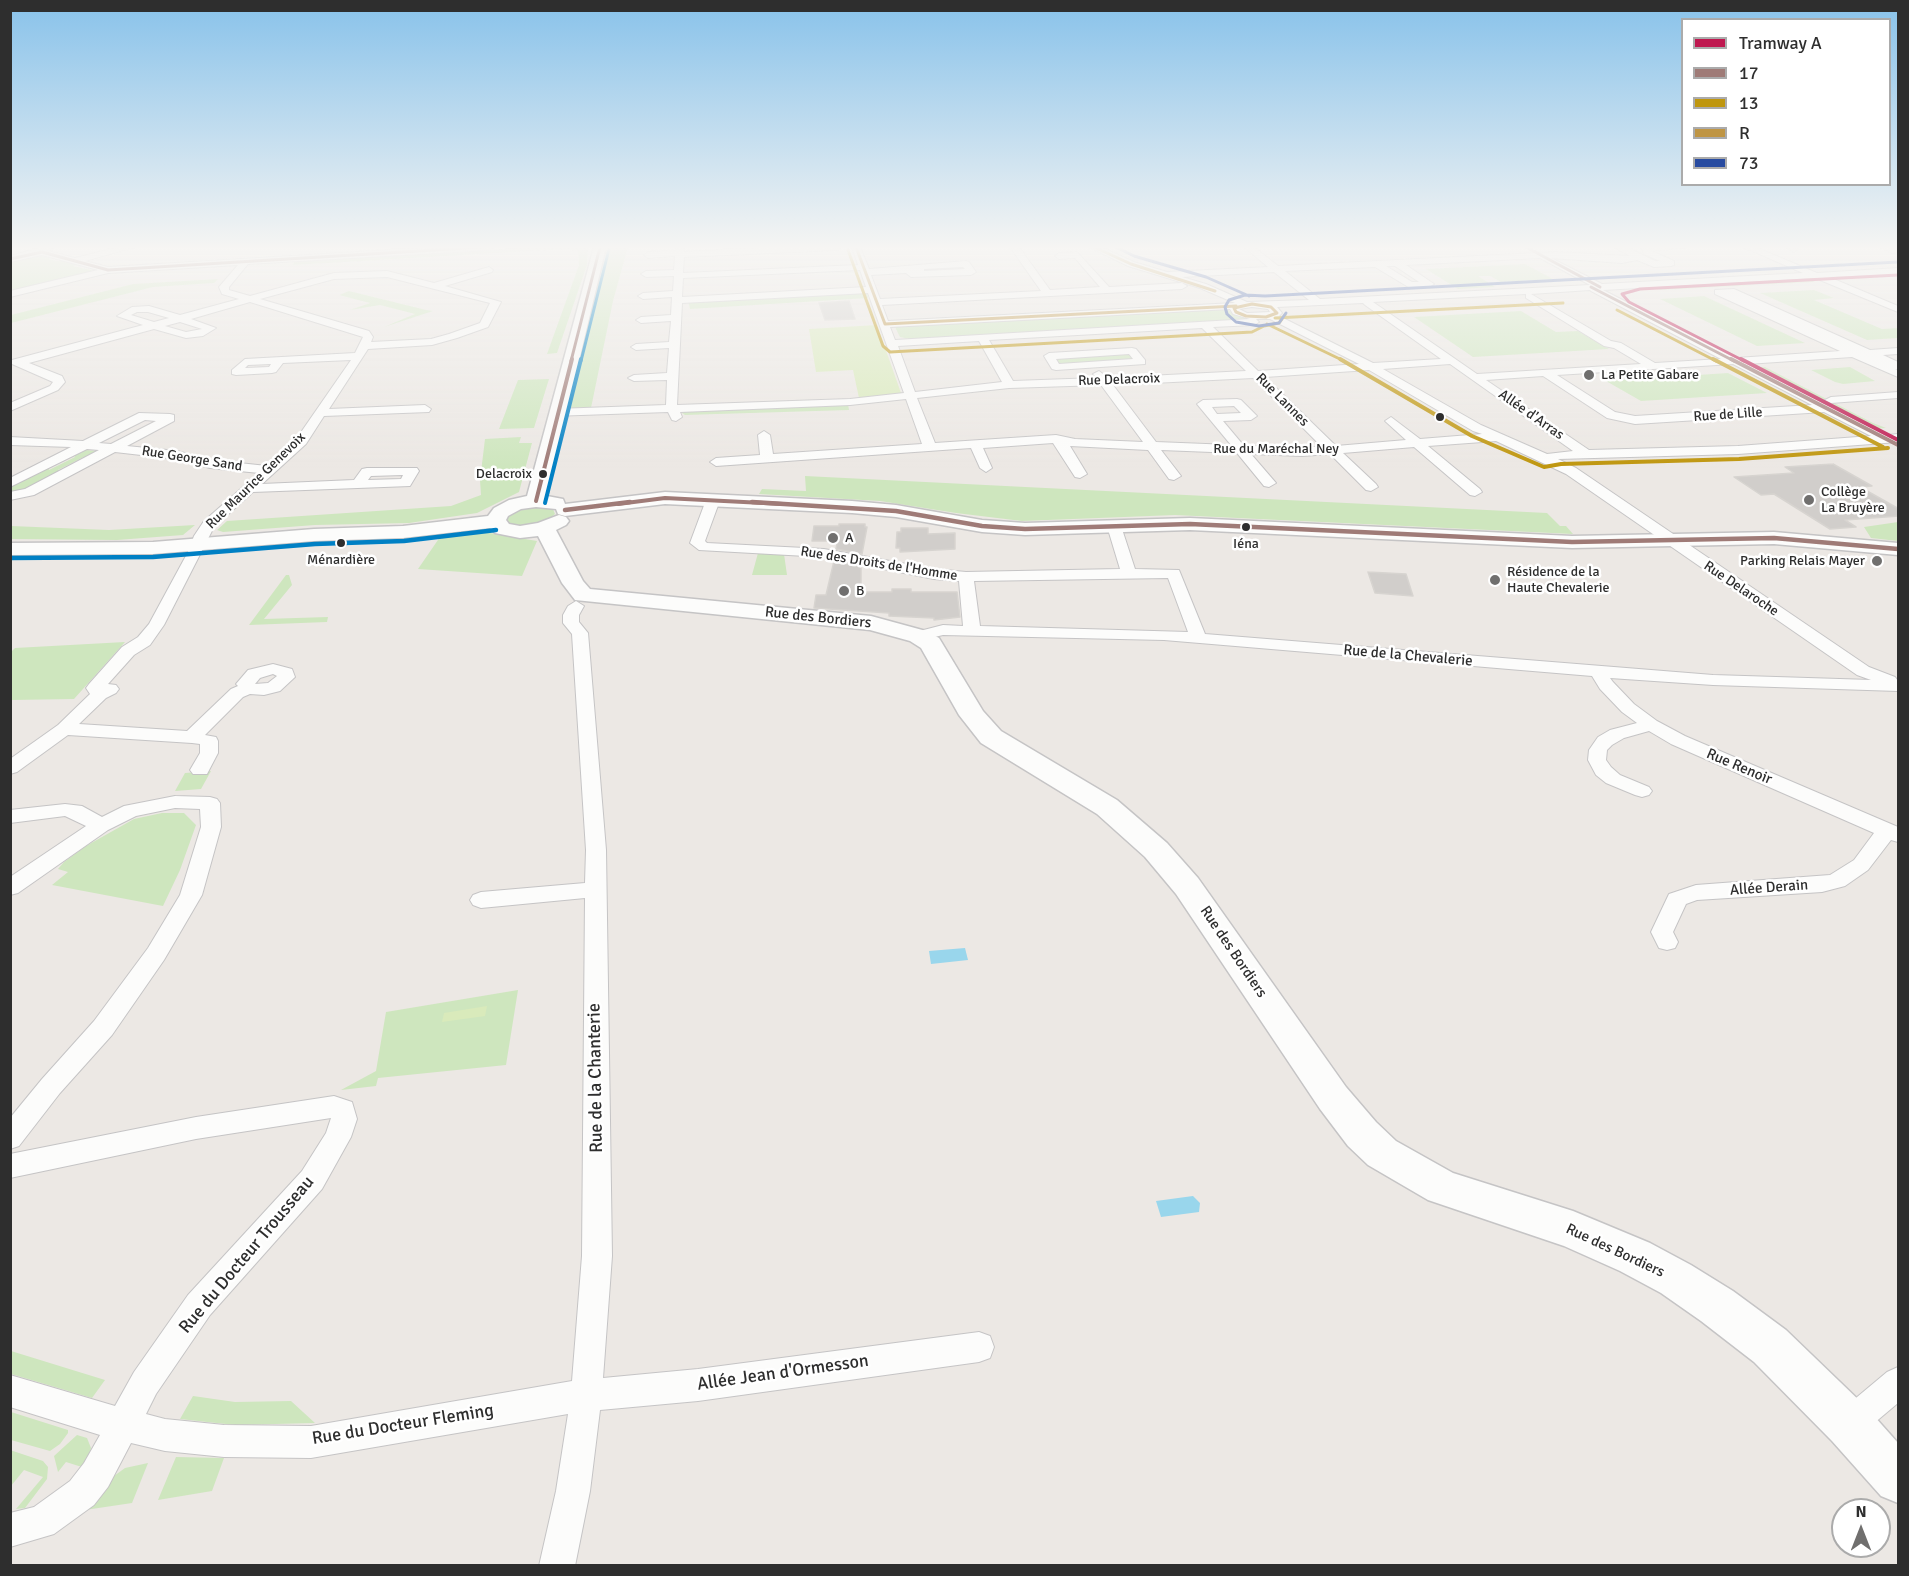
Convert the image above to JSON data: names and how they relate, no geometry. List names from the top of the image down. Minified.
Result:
{"streets":{"street":["Rue Delacroix","Rue Lannes","Allée d'Arras","Rue de Lille","Rue du Maréchal Ney","Rue George Sand","Rue Maurice Genevoix","Rue des Droits de l'Homme","Rue Delaroche","Rue des Bordiers","Rue de la Chevalerie","Rue Renoir","Allée Derain","Rue de la Chanterie","Rue du Docteur Trousseau","Allée Jean d'Ormesson","Rue du Docteur Fleming"]},"crossings":[["Rue Delacroix","Rue Lannes"],["Rue Delacroix","Allée d'Arras"],["Rue Delacroix","Rue Delaroche"],["Rue Lannes","Rue du Maréchal Ney"],["Rue du Maréchal Ney","Rue Delaroche"],["Rue George Sand","Rue Maurice Genevoix"],["Rue des Droits de l'Homme","Rue de la Chevalerie"],["Rue Delaroche","Rue de la Chevalerie"],["Rue des Bordiers","Rue de la Chevalerie"],["Rue des Bordiers","Rue de la Chanterie"],["Rue de la Chevalerie","Rue Renoir"],["Rue Renoir","Allée Derain"],["Rue de la Chanterie","Allée Jean d'Ormesson"],["Rue de la Chanterie","Rue du Docteur Fleming"],["Rue du Docteur Trousseau","Rue du Docteur Fleming"],["Allée Jean d'Ormesson","Rue du Docteur Fleming"]],"places":["La Petite Gabare","Delacroix","Collège La Bruyère","Iéna","A","Ménardière","Parking Relais Mayer","Résidence de la Haute Chevalerie","B"],"lines":["tram line A","transit line 17","transit line 13","transit line R","transit line 73"],"legend":["Tramway A","17","13","R","73"],"north":"top"}
